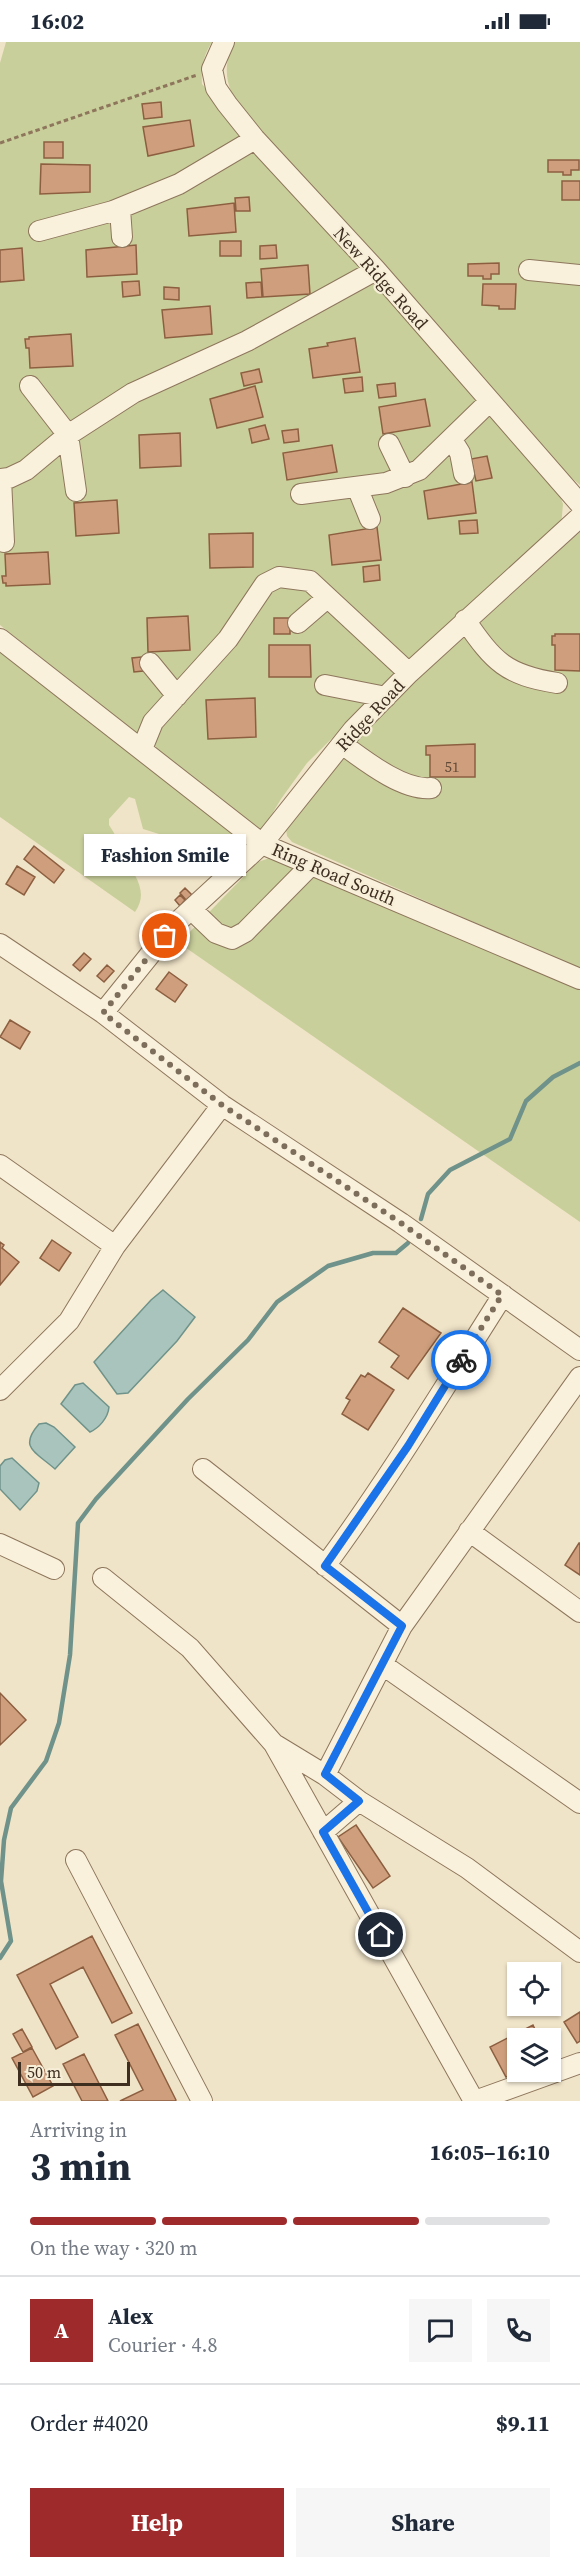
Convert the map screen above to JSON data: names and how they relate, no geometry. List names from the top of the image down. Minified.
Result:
{"streets":{"street":["New Ridge Road","Ridge Road","Ring Road South"]},"crossings":[["Ridge Road","Ring Road South"]],"places":["Fashion Smile"],"house_numbers":["51"],"scale_bar":"50 m","page":{"status":"16:02","bubble":"Fashion Smile","scale":"50 m","heading":["3 min","Arriving in","16:05–16:10"],"panel":["Alex","Courier · 4.8","Order #4020","$9.11"],"bar":"On the way · 320 m","round":"A","buttons":["Help","Share"]}}
